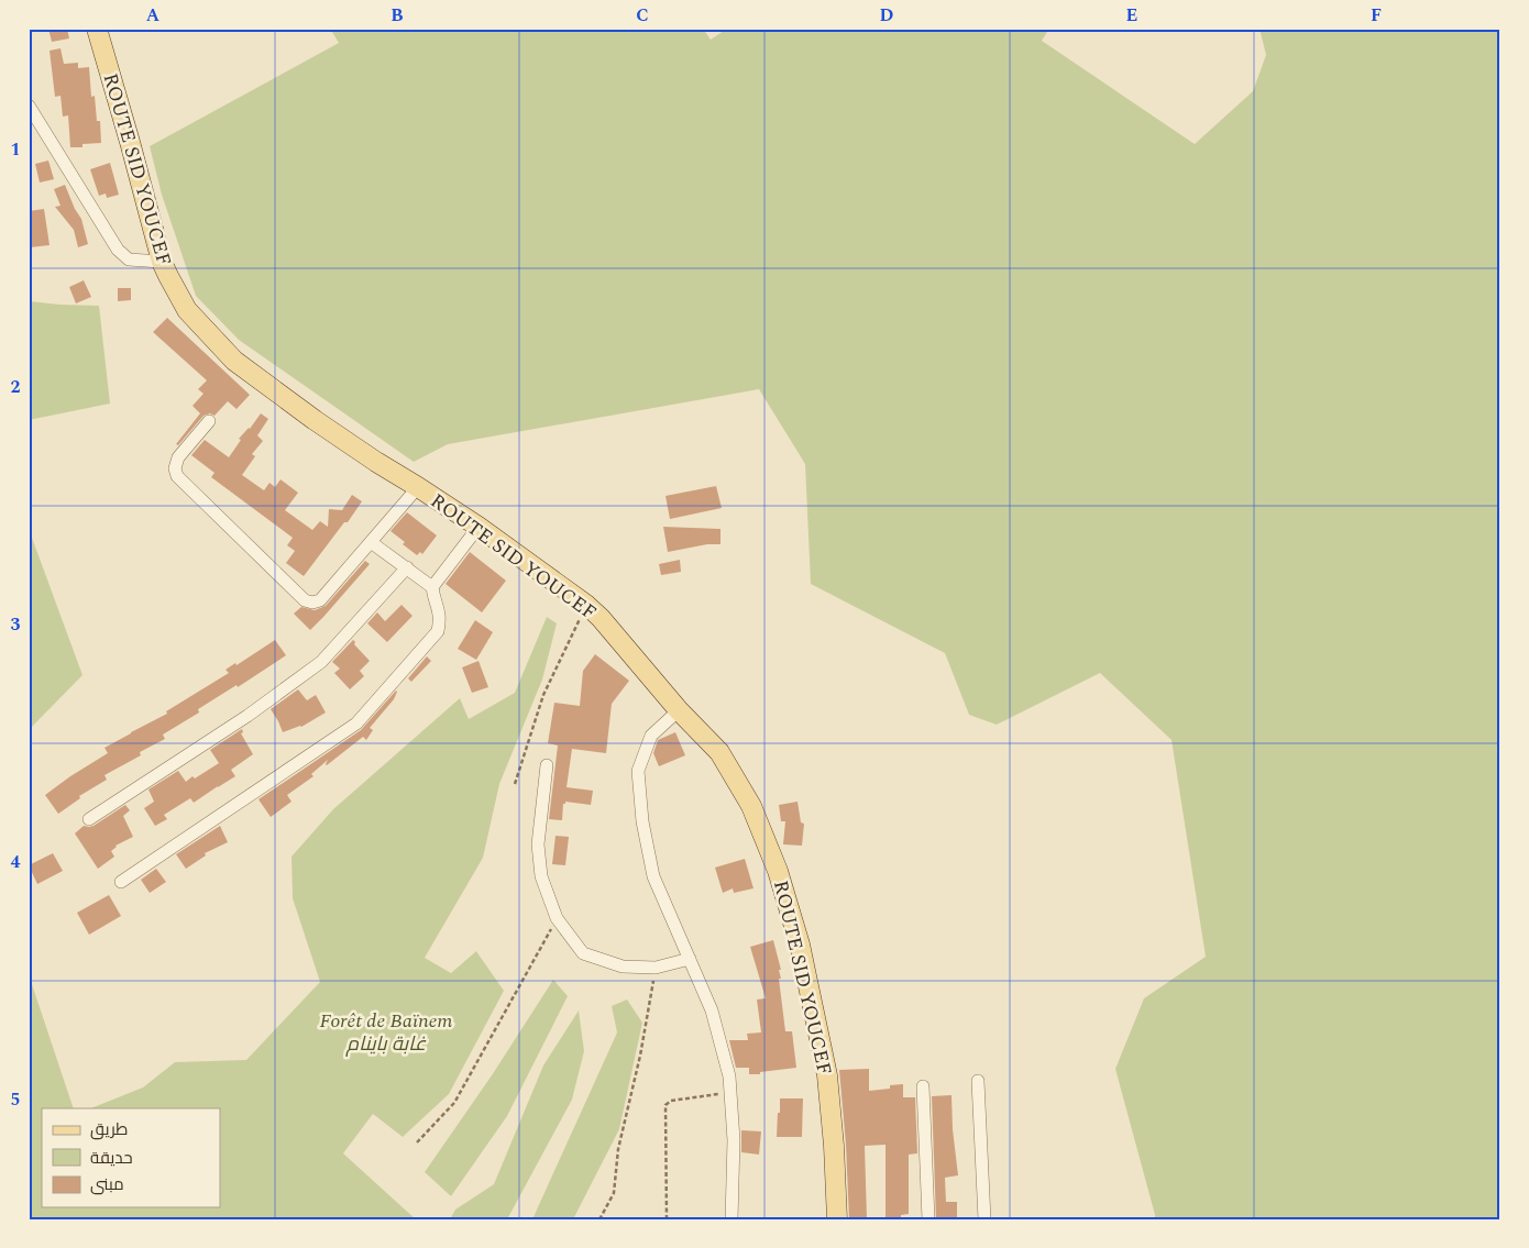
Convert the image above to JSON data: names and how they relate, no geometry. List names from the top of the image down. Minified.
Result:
{"streets":{"main road":["ROUTE SID YOUCEF"]},"parks":["Forêt de Baïnem غابة باينام"],"legend":["طريق","حديقة","مبنى"],"grid":{"columns":["A","B","C","D","E","F"],"rows":["1","2","3","4","5"]}}
